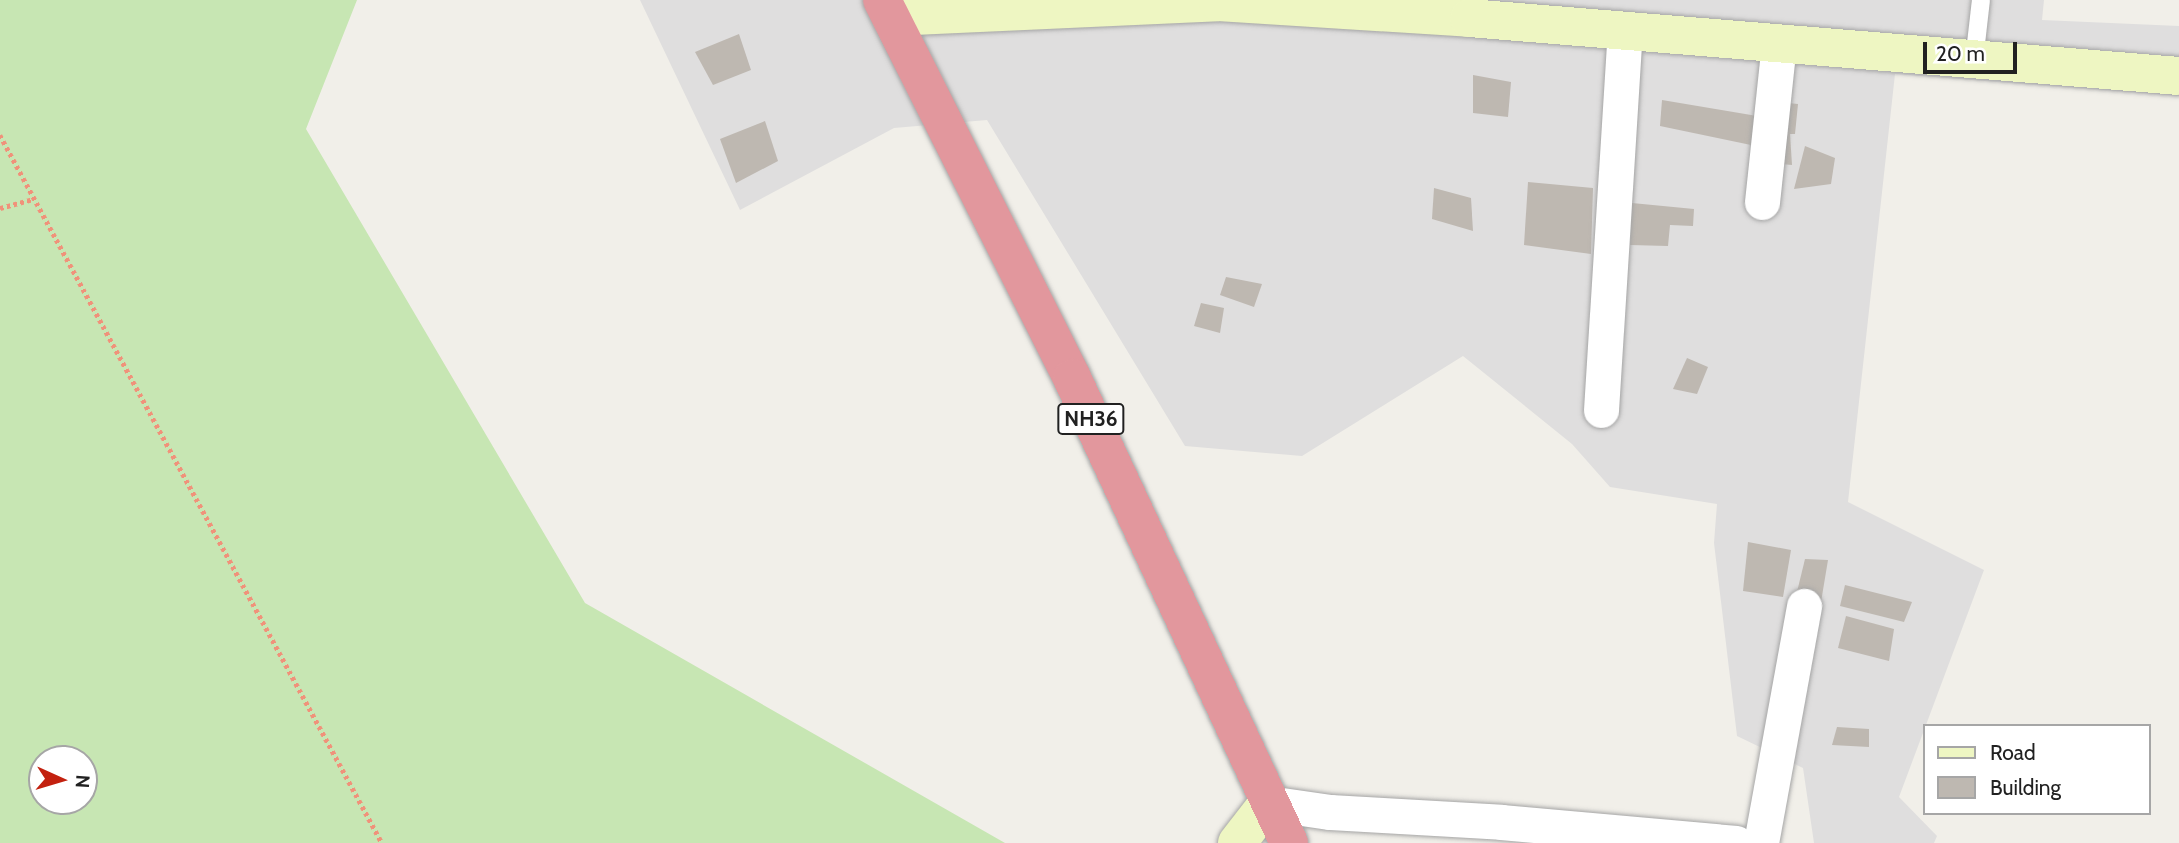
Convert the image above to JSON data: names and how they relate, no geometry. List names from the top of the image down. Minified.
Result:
{"streets":{"highway":["NH36"]},"legend":["Road","Building"],"scale_bar":"20 m","north":"right"}
